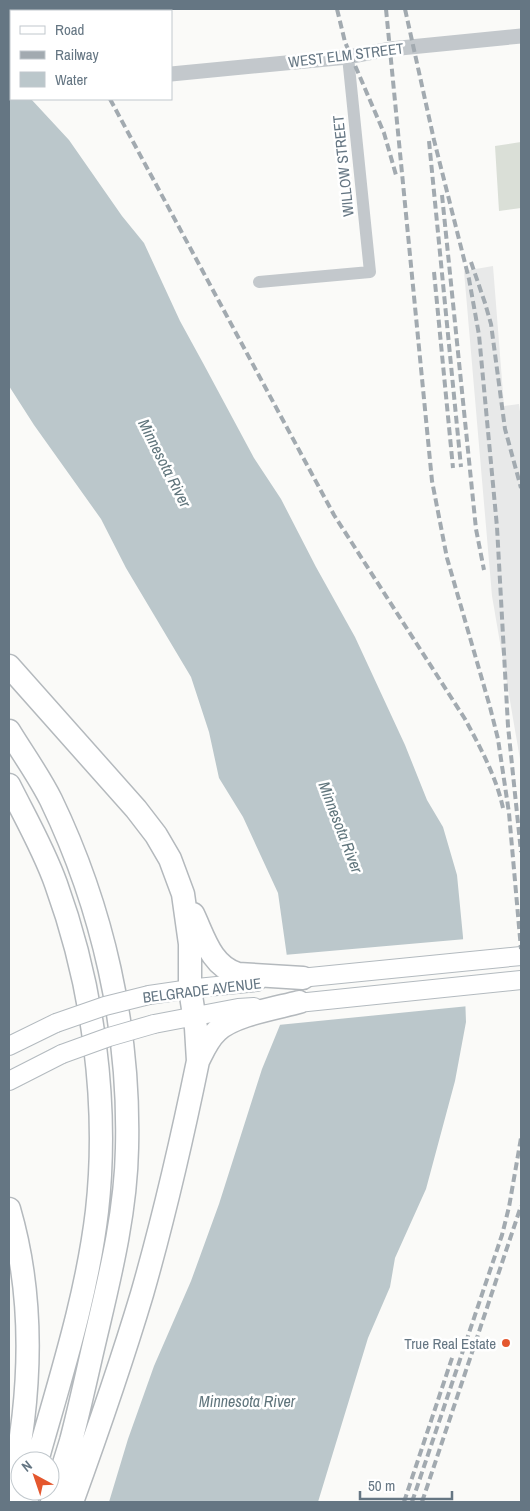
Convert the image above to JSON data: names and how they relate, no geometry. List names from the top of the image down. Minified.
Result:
{"streets":{"main road":["BELGRADE AVENUE"],"street":["WEST ELM STREET","WILLOW STREET"]},"crossings":[["WEST ELM STREET","WILLOW STREET"]],"water":["Minnesota River"],"places":["True Real Estate"],"legend":["Road","Railway","Water"],"scale_bar":"50 m","north":"top left"}
